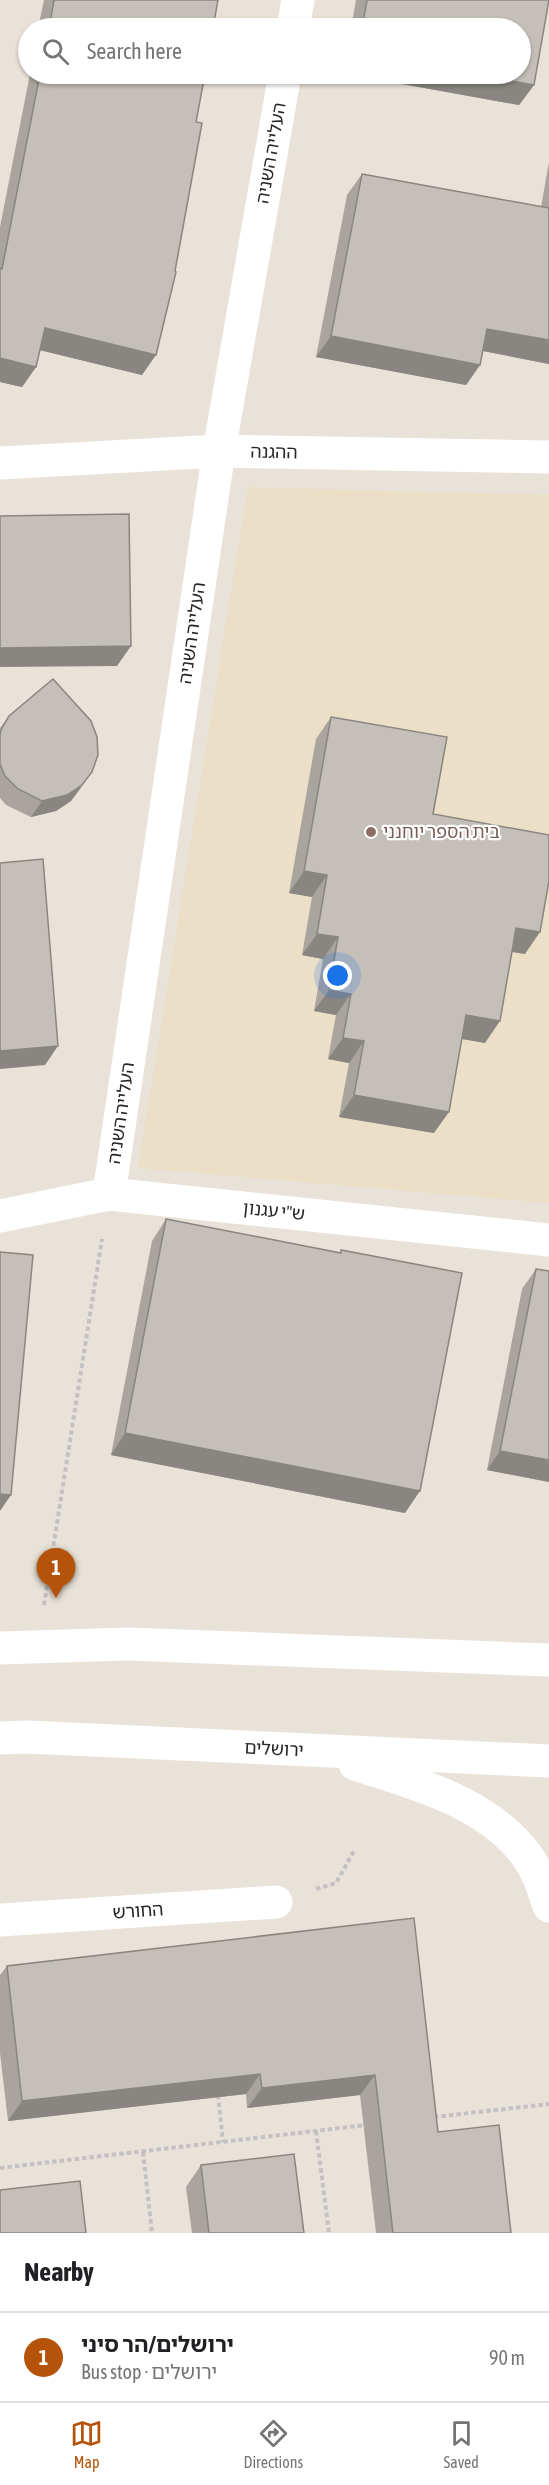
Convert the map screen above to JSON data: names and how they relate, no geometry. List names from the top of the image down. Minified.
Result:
{"streets":{"street":["העלייה השניה","ההגנה","ש\"י עגנון","ירושלים","החורש"]},"crossings":[["העלייה השניה","ההגנה"],["העלייה השניה","ש\"י עגנון"]],"places":["בית הספר יוחנני"],"page":{"search":"Search here","pins":"1","heading":"Nearby","list":[{"mark":"1","name":"ירושלים/הר סיני","note":"Bus stop · ירושלים","value":"90 m"}],"nav":["Map","Directions","Saved"]}}
